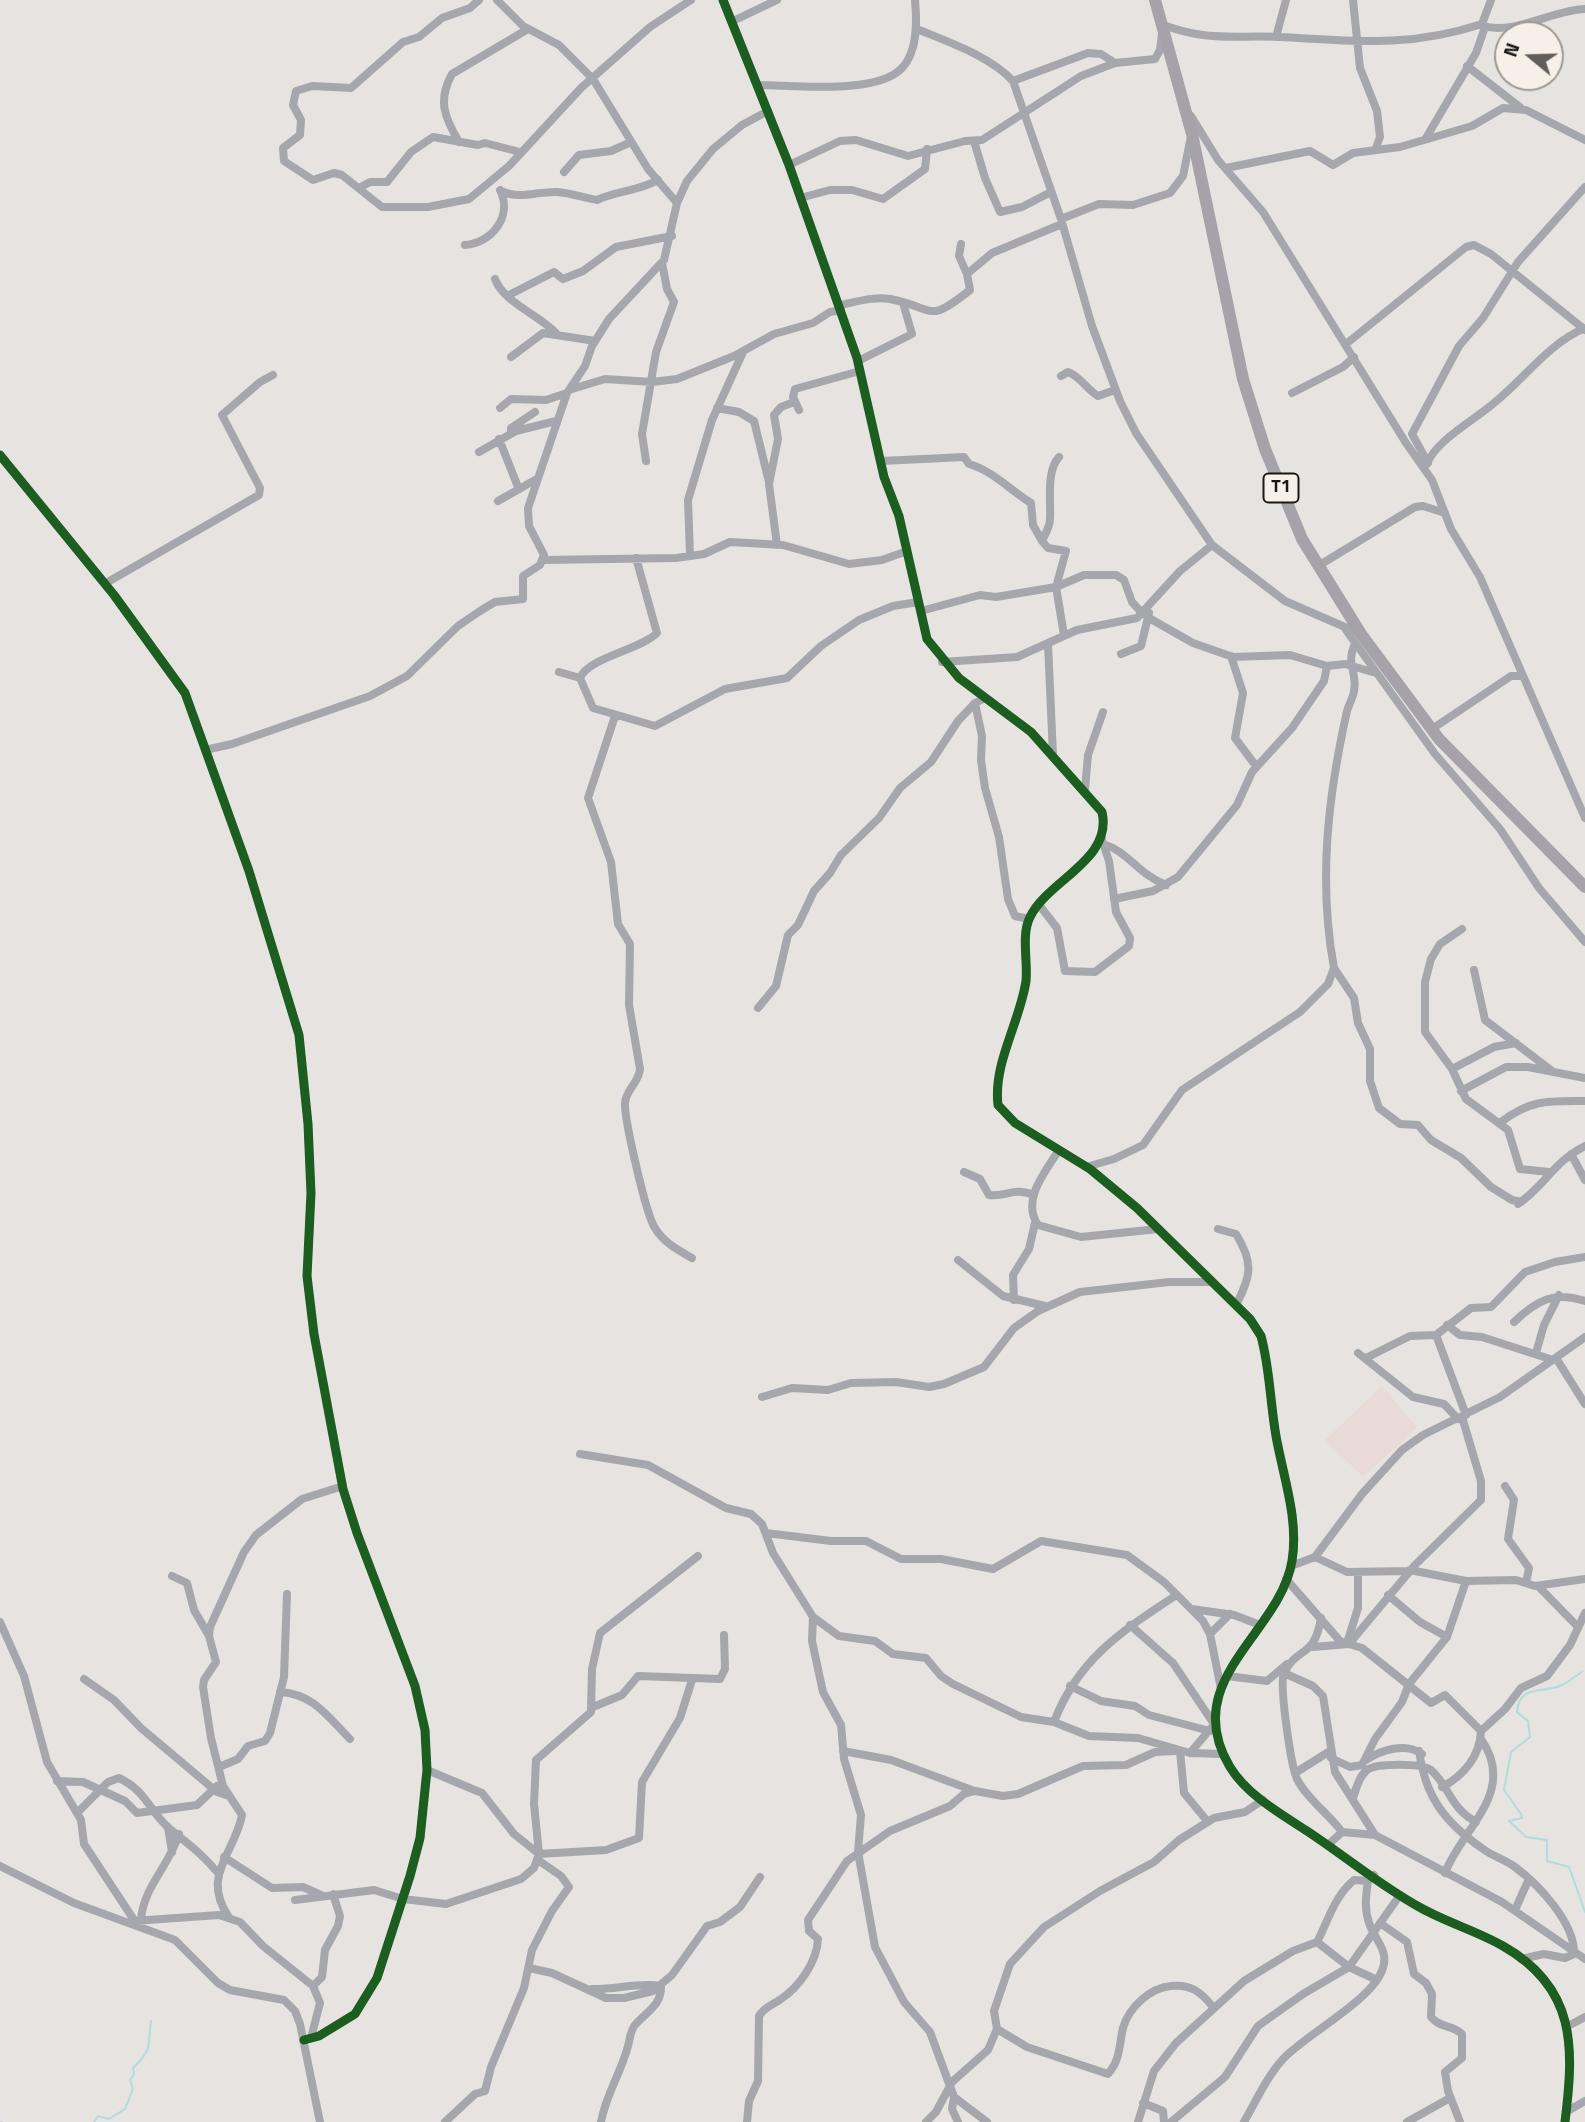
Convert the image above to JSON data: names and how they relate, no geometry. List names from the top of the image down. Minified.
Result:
{"streets":{"highway":["T1"]},"north":"left"}
